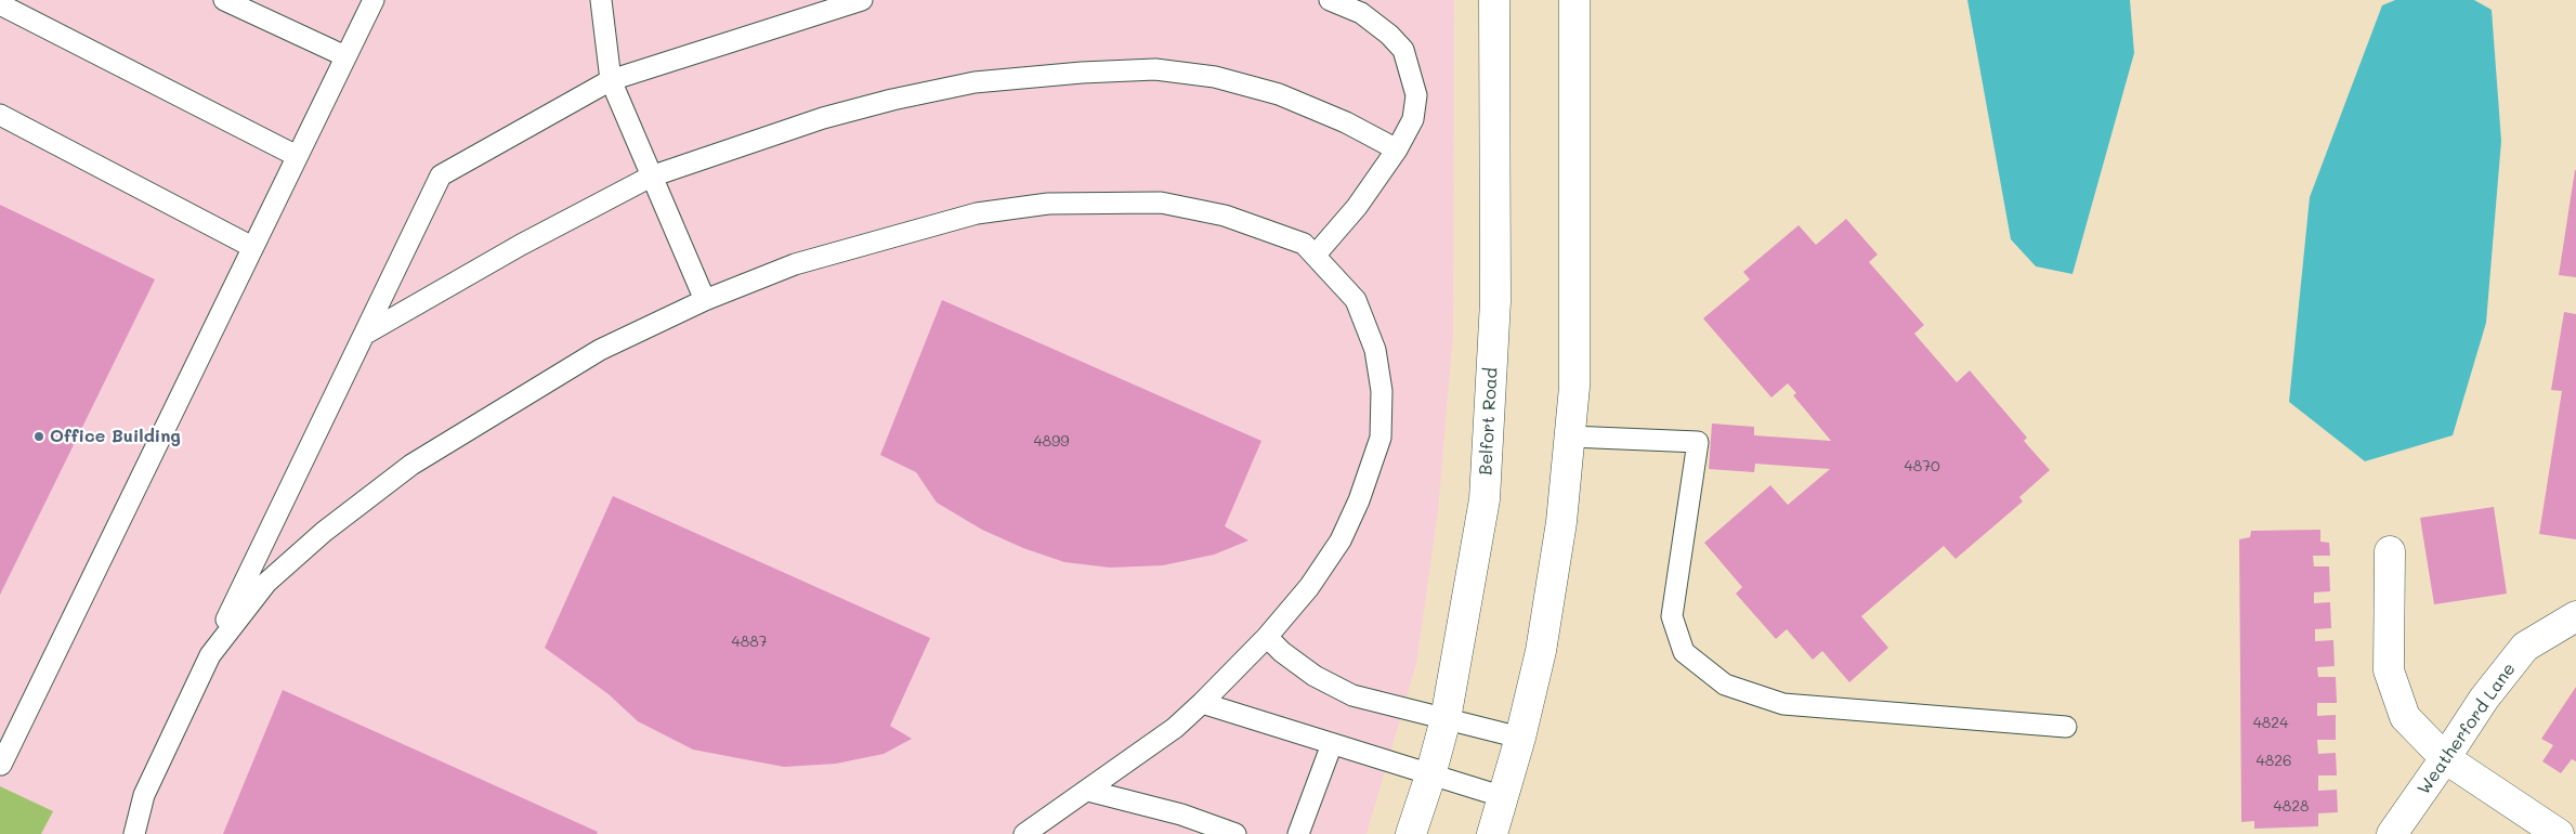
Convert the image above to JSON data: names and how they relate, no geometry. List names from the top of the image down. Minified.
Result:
{"streets":{"main road":["Belfort Road","Weatherford Lane"]},"places":["Office Building"],"house_numbers":["4899","4870","4887","4824","4826","4828"]}
